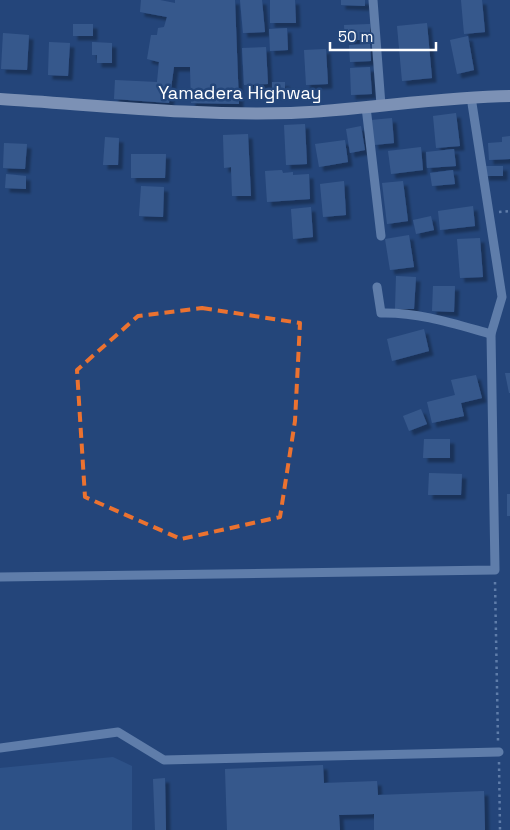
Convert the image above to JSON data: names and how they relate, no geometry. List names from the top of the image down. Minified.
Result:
{"streets":{"main road":["Yamadera Highway"]},"scale_bar":"50 m"}
